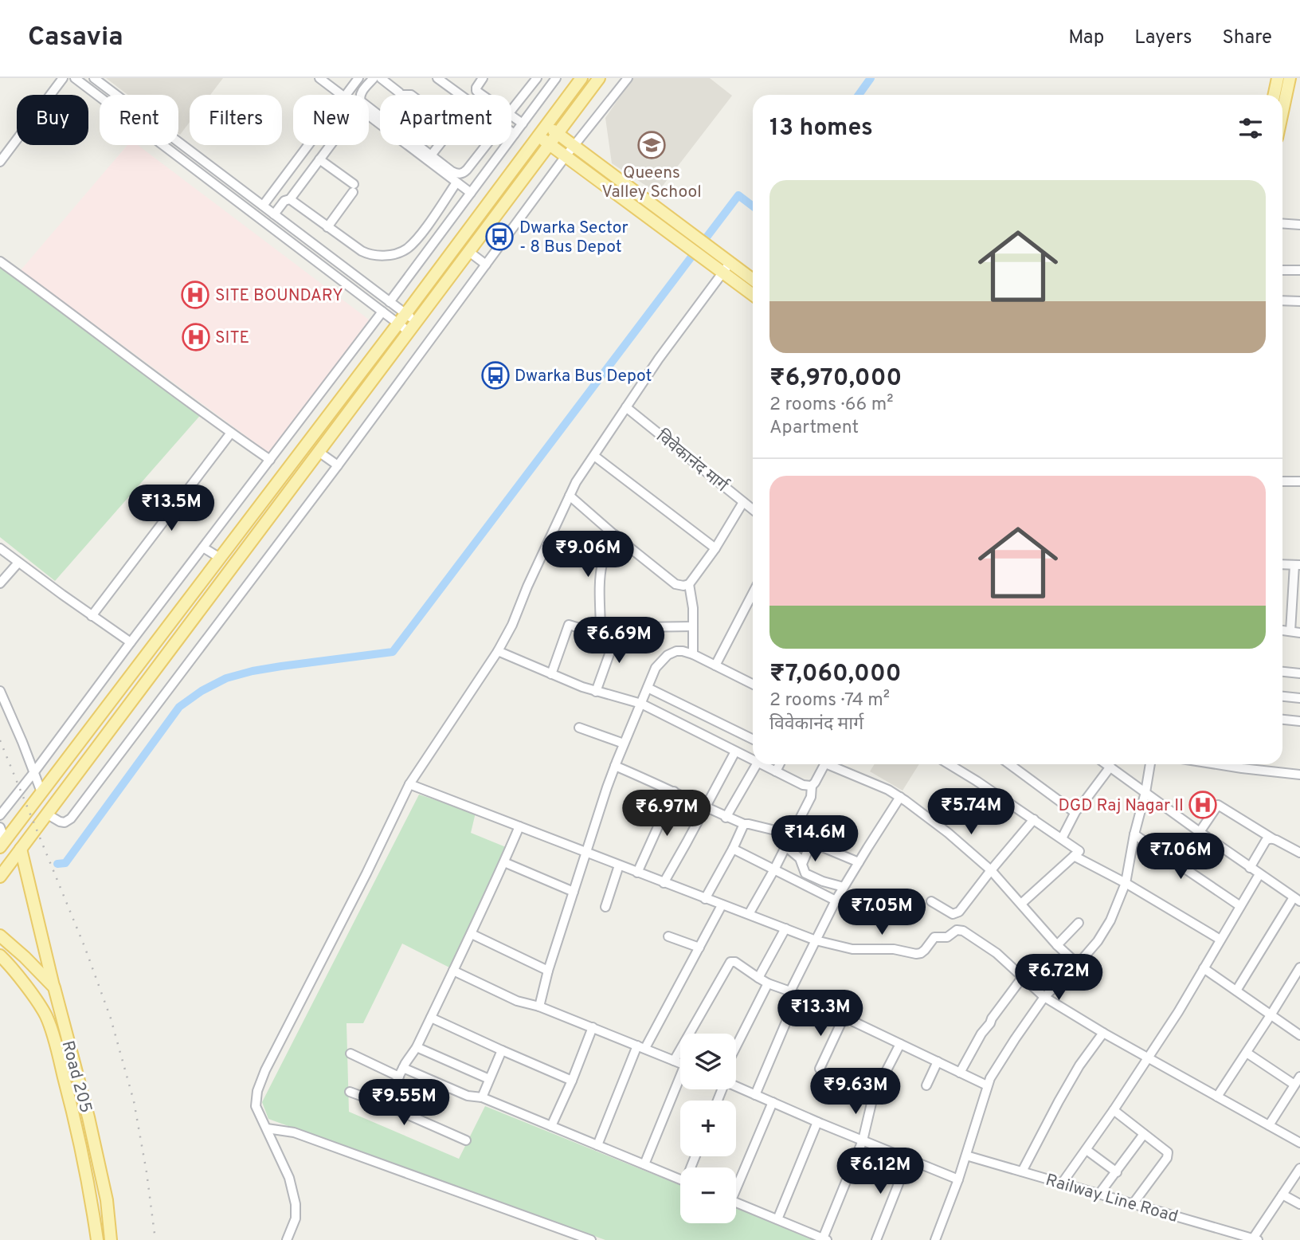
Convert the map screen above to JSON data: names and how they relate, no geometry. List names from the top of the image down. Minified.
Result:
{"streets":{"main road":["Road 205"],"street":["विवेकानंद मार्ग","Railway Line Road"]},"places":{"school or university":["Queens Valley School"],"bus stop":["Dwarka Sector - 8 Bus Depot","Dwarka Bus Depot"],"hospital":["SITE BOUNDARY","SITE","DGD Raj Nagar II"]},"page":{"header":"Casavia","nav":["Map","Layers","Share"],"chip":["Buy","Rent","Filters","New","Apartment"],"heading":"13 homes","list":[{"name":"₹6,970,000","note":"2 rooms · 66 m² · Apartment"},{"name":"₹7,060,000","note":"2 rooms · 74 m² · विवेकानंद मार्ग"}],"price":["₹13.5M","₹9.06M","₹6.69M","₹5.74M","₹6.97M","₹14.6M","₹7.06M","₹7.05M","₹6.72M","₹13.3M","₹9.63M","₹9.55M","₹6.12M"],"map_buttons":["+","−"]}}
